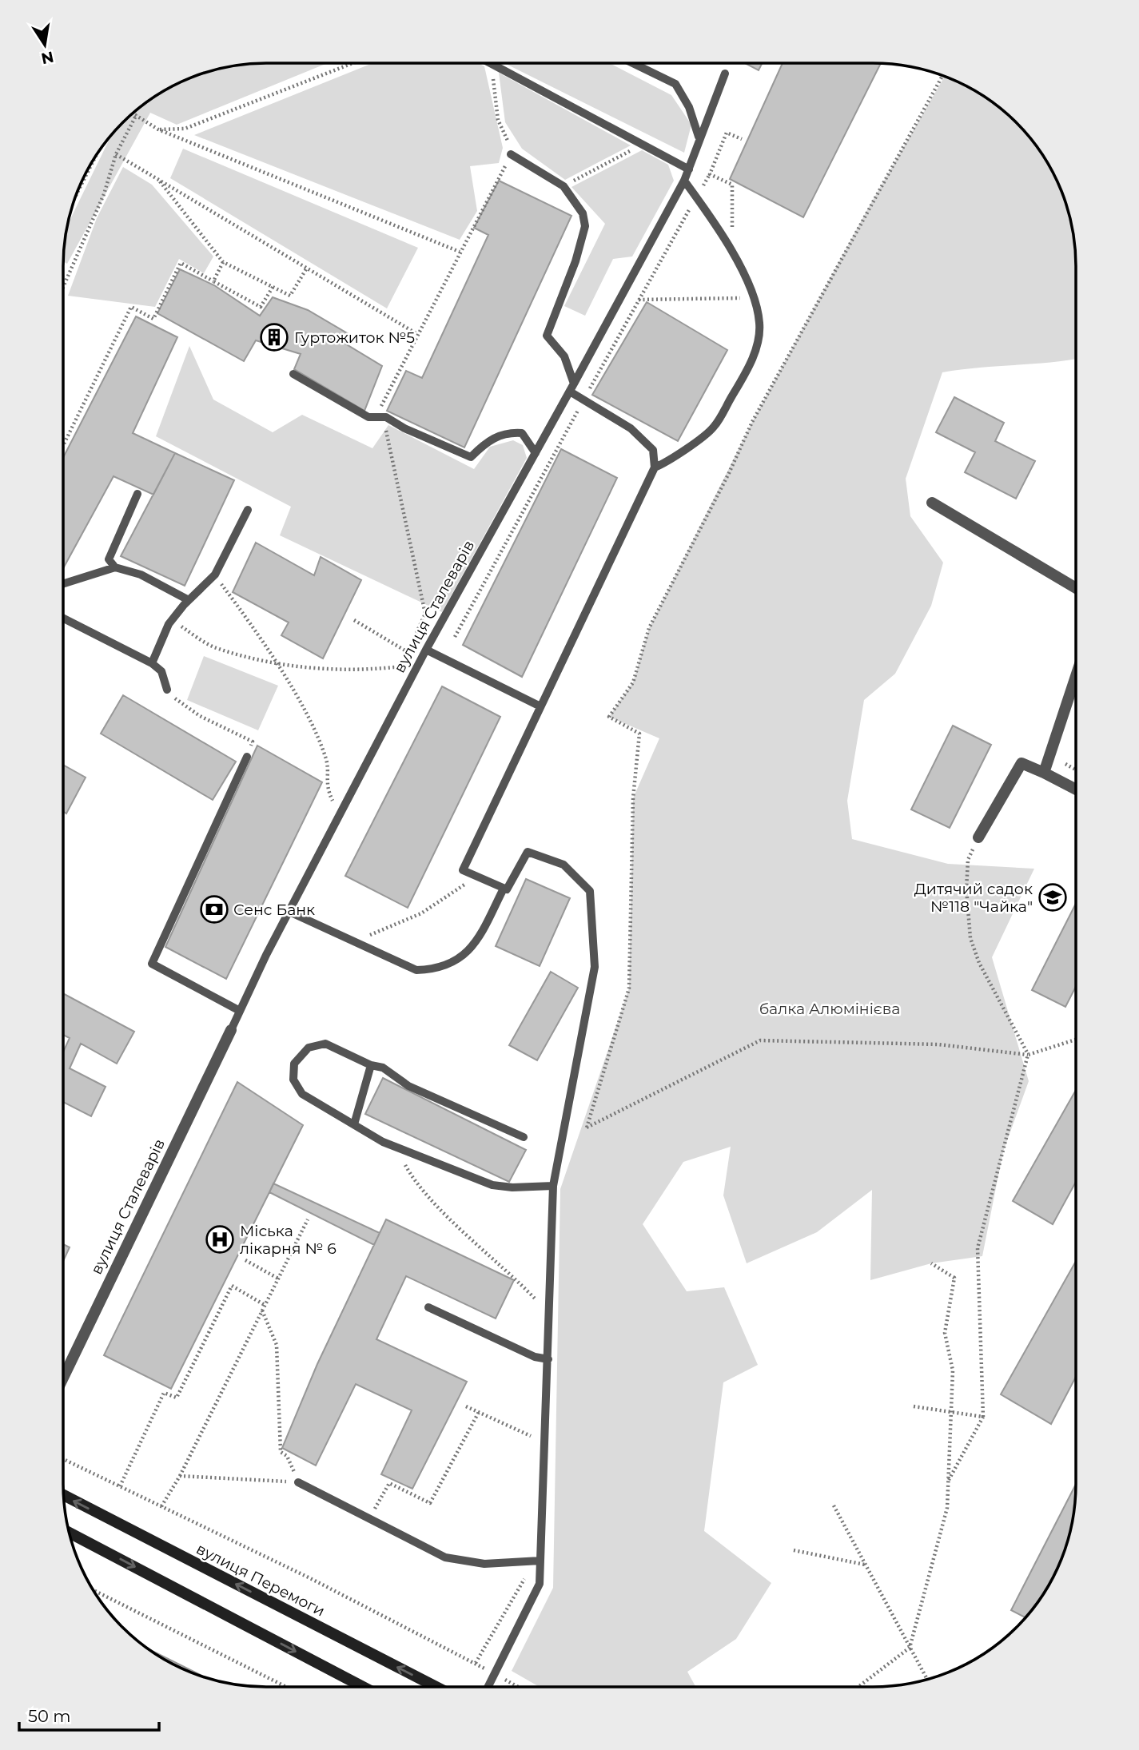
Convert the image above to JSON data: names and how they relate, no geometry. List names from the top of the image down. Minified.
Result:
{"streets":{"main road":["вулиця Перемоги"],"street":["вулиця Сталеварів"]},"parks":["балка Алюмінієва"],"places":{"building":["Гуртожиток №5"],"school or university":["Дитячий садок №118 \"Чайка\""],"bank":["Сенс Банк"],"hospital":["Мiська лiкарня № 6"]},"scale_bar":"50 m","north":"bottom"}
